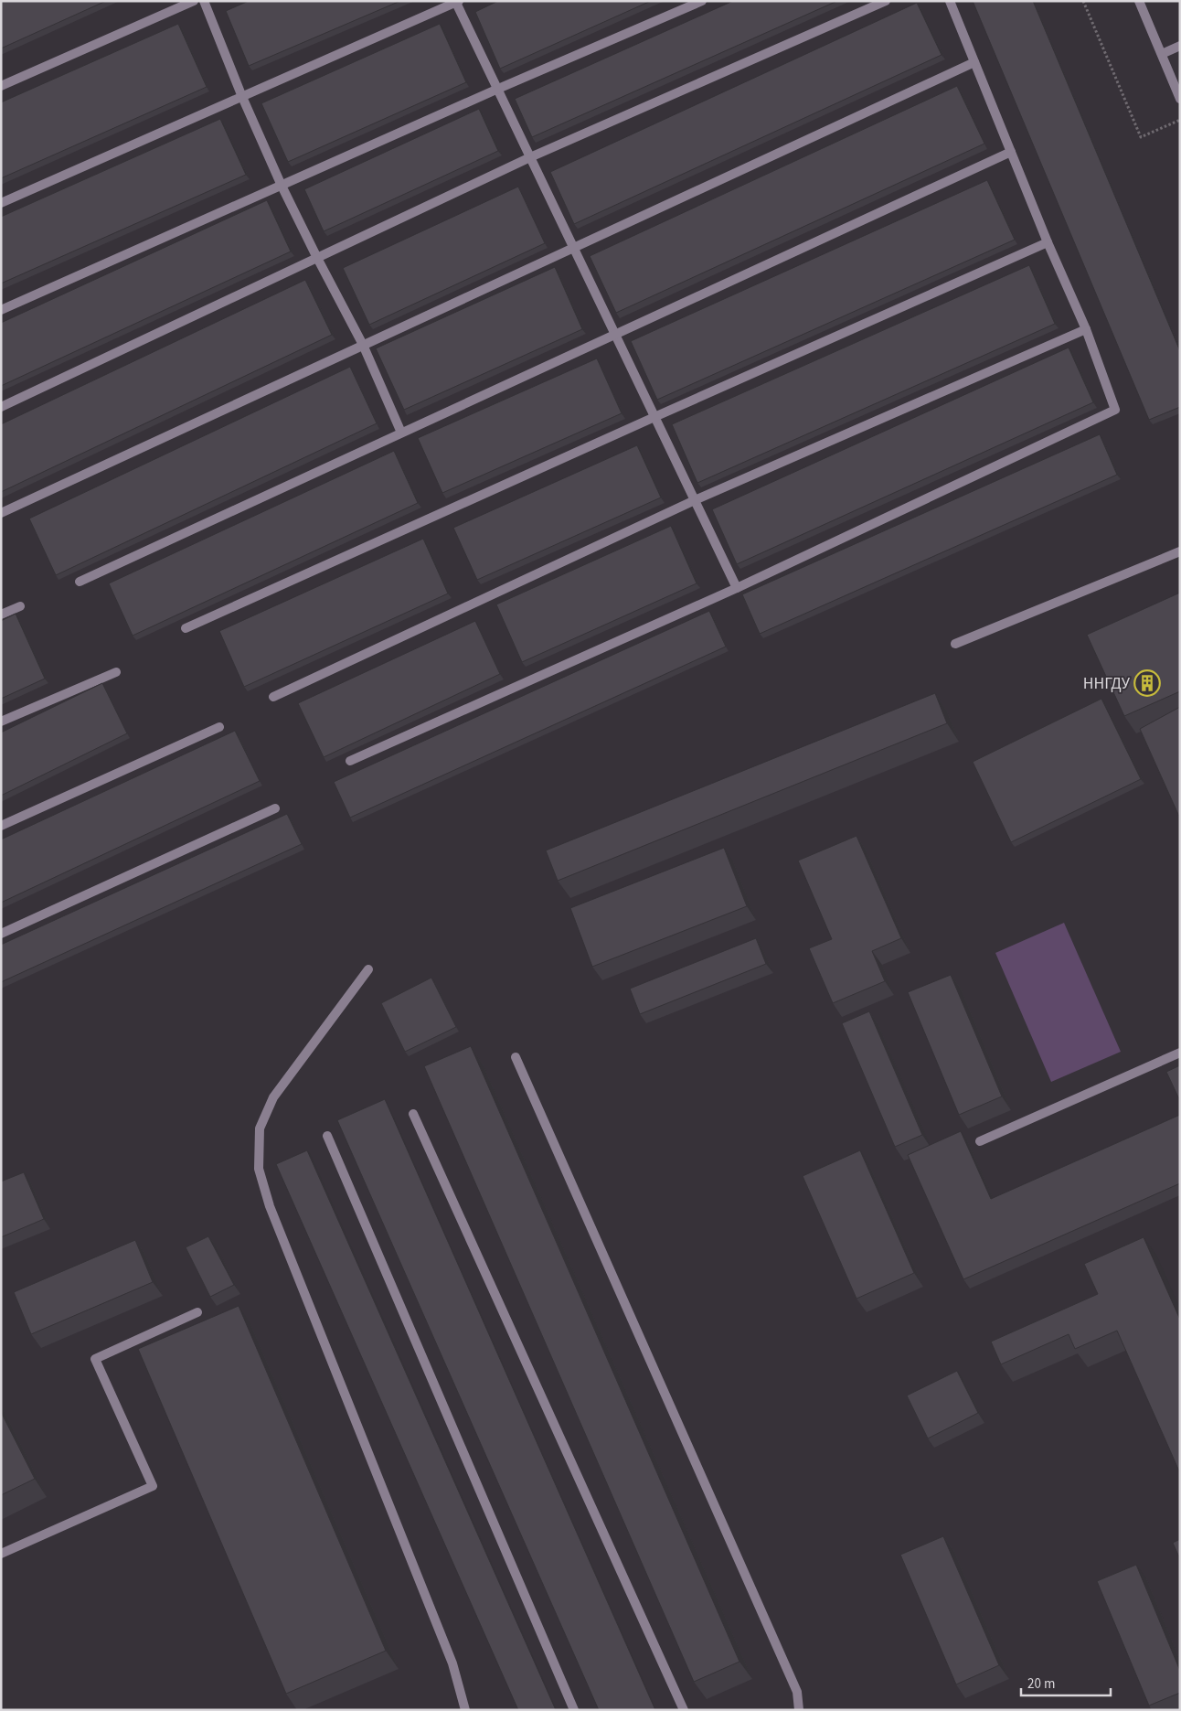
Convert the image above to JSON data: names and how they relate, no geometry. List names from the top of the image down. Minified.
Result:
{"places":{"building":["ННГДУ"]},"scale_bar":"20 m"}
